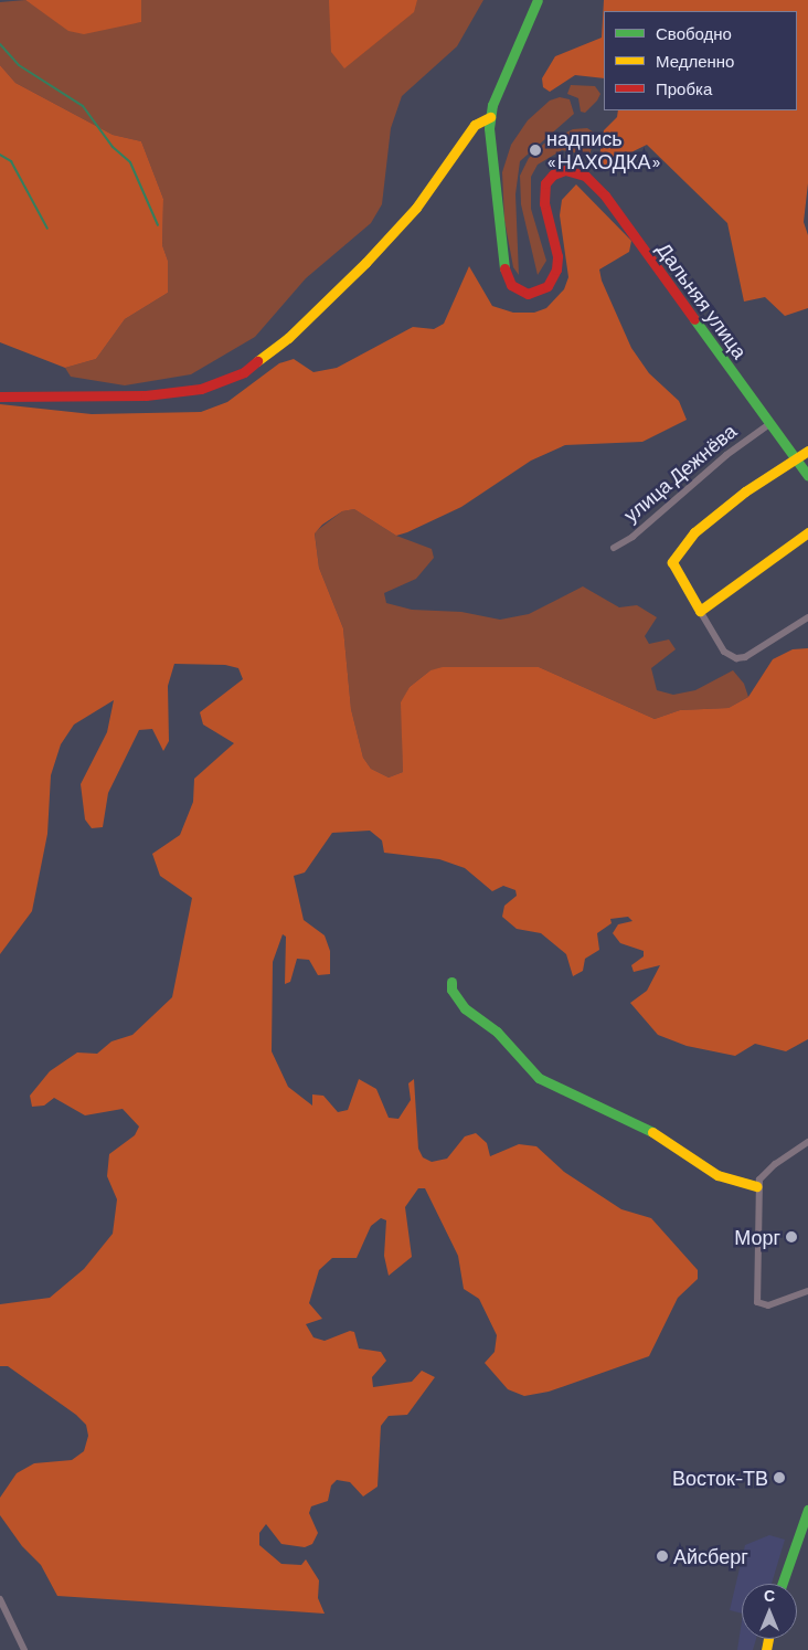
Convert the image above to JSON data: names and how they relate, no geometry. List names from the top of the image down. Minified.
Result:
{"streets":{"street":["Дальняя улица","улица Дежнёва"]},"crossings":[["Дальняя улица","улица Дежнёва"]],"places":["надпись «НАХОДКА»","Морг","Восток-ТВ","Айсберг"],"legend":["Свободно","Медленно","Пробка"],"north":"top"}
